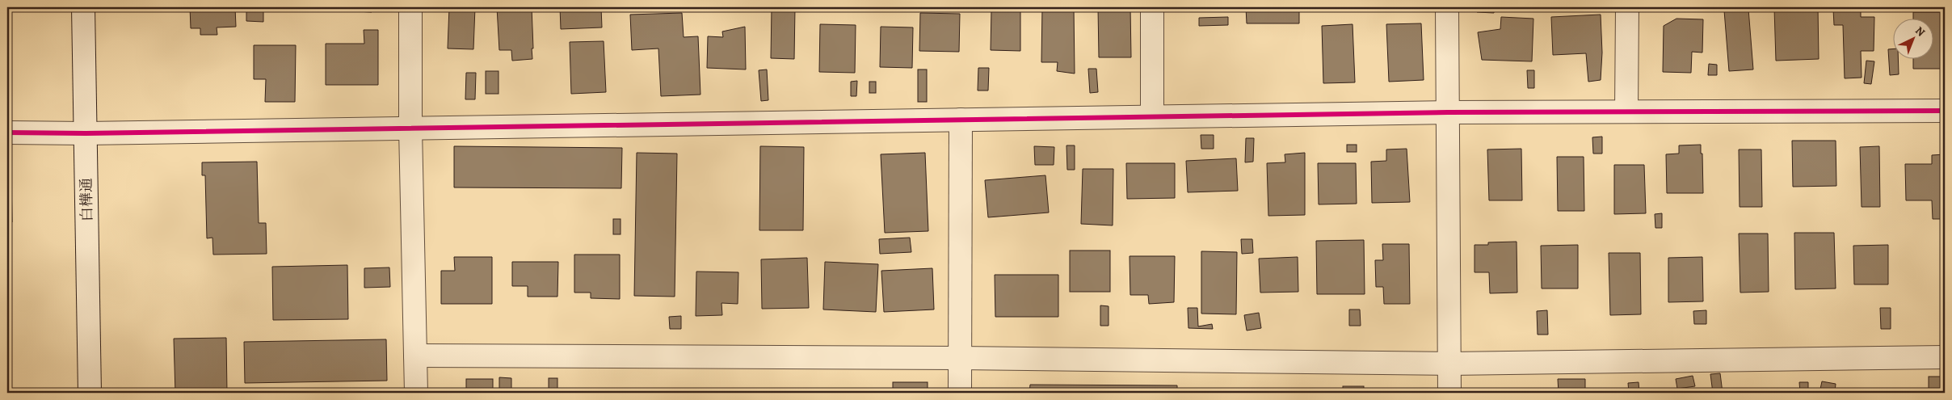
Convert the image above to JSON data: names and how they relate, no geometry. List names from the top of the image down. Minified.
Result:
{"streets":{"street":["白樺通"]},"north":"top right"}
